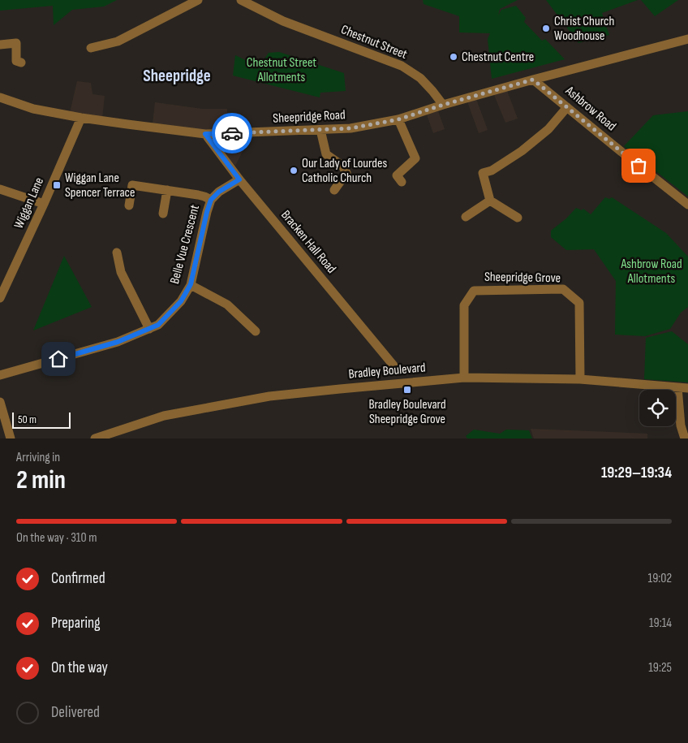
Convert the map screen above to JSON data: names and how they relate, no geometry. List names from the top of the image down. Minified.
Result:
{"streets":{"street":["Chestnut Street","Ashbrow Road","Sheepridge Road","Wiggan Lane","Bracken Hall Road","Belle Vue Crescent","Sheepridge Grove","Bradley Boulevard"]},"crossings":[["Chestnut Street","Sheepridge Road"],["Ashbrow Road","Sheepridge Road"],["Sheepridge Road","Wiggan Lane"],["Sheepridge Road","Bracken Hall Road"],["Bracken Hall Road","Belle Vue Crescent"],["Sheepridge Grove","Bradley Boulevard"]],"districts":["Sheepridge"],"parks":["Chestnut Street Allotments","Ashbrow Road Allotments"],"places":{"other":["Christ Church Woodhouse","Chestnut Centre","Our Lady of Lourdes Catholic Church"],"transit":["Wiggan Lane Spencer Terrace","Bradley Boulevard Sheepridge Grove"]},"scale_bar":"50 m","page":{"scale":"50 m","heading":["2 min","Arriving in","19:29–19:34"],"bar":"On the way · 310 m","list":[["Confirmed","19:02"],["Preparing","19:14"],["On the way","19:25"],"Delivered"]}}
